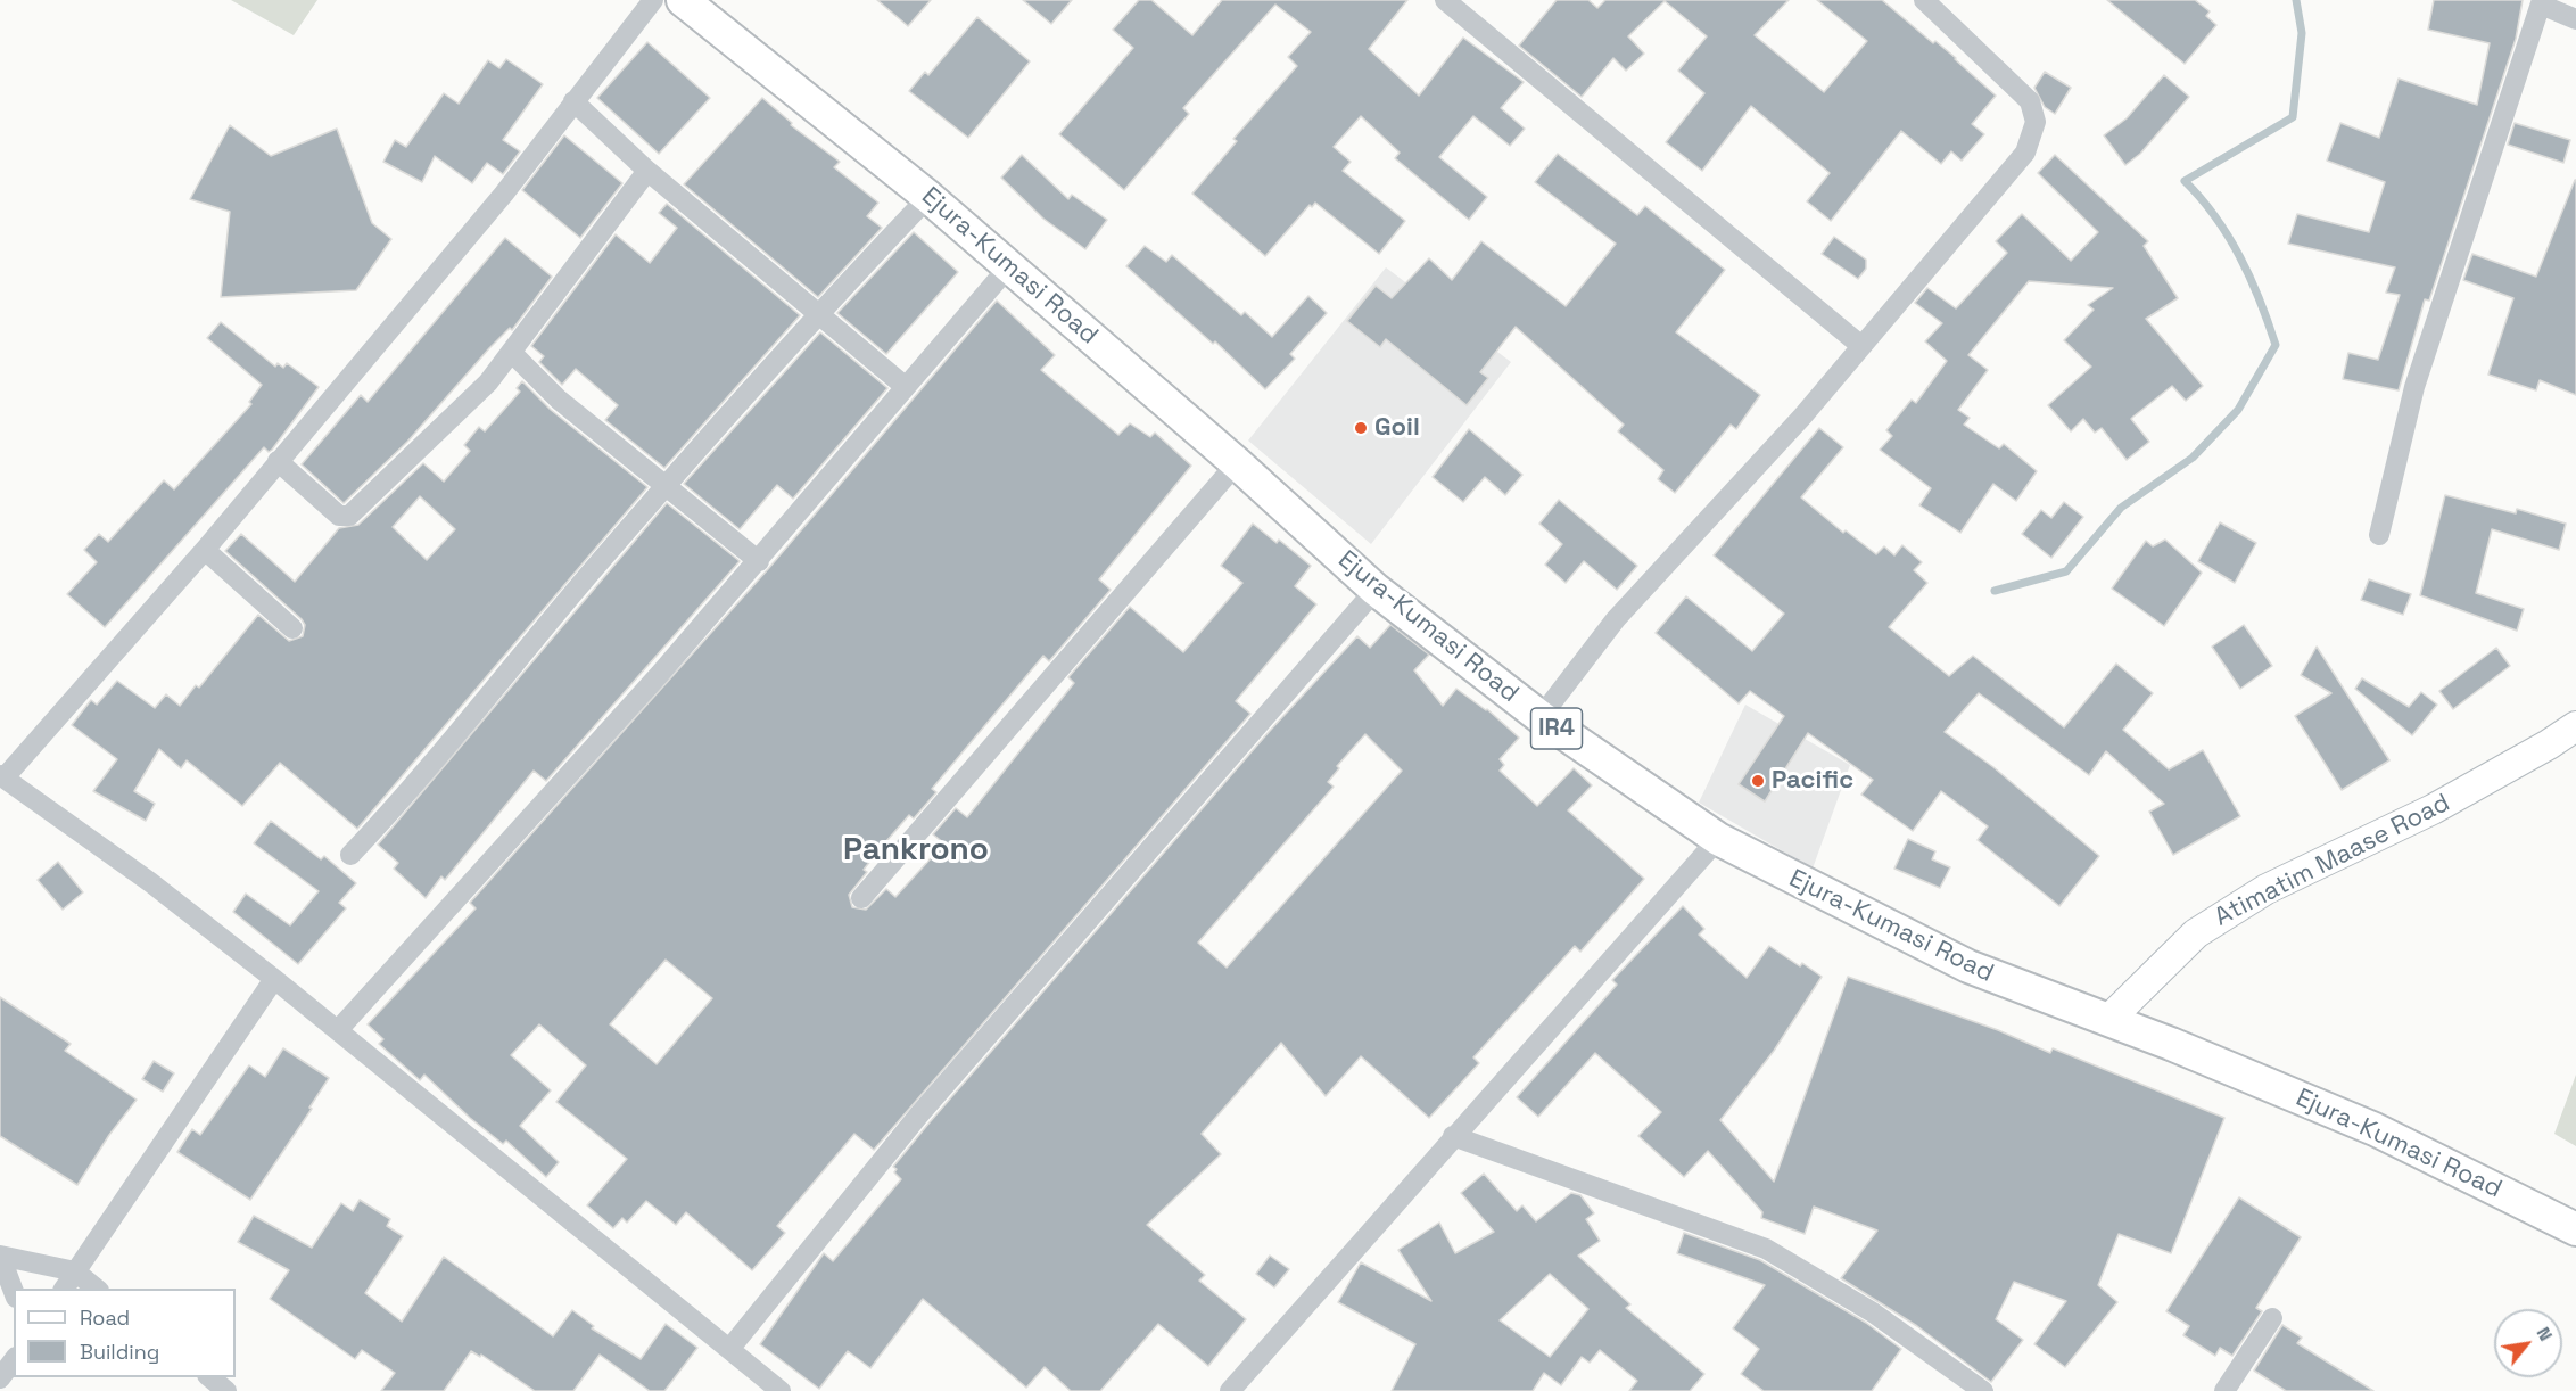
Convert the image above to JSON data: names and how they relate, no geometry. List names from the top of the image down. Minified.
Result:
{"streets":{"main road":["Ejura-Kumasi Road","IR4","Atimatim Maase Road"]},"crossings":[["Ejura-Kumasi Road","Atimatim Maase Road"]],"districts":["Pankrono"],"places":["Goil","Pacific"],"legend":["Road","Building"],"north":"top right"}
